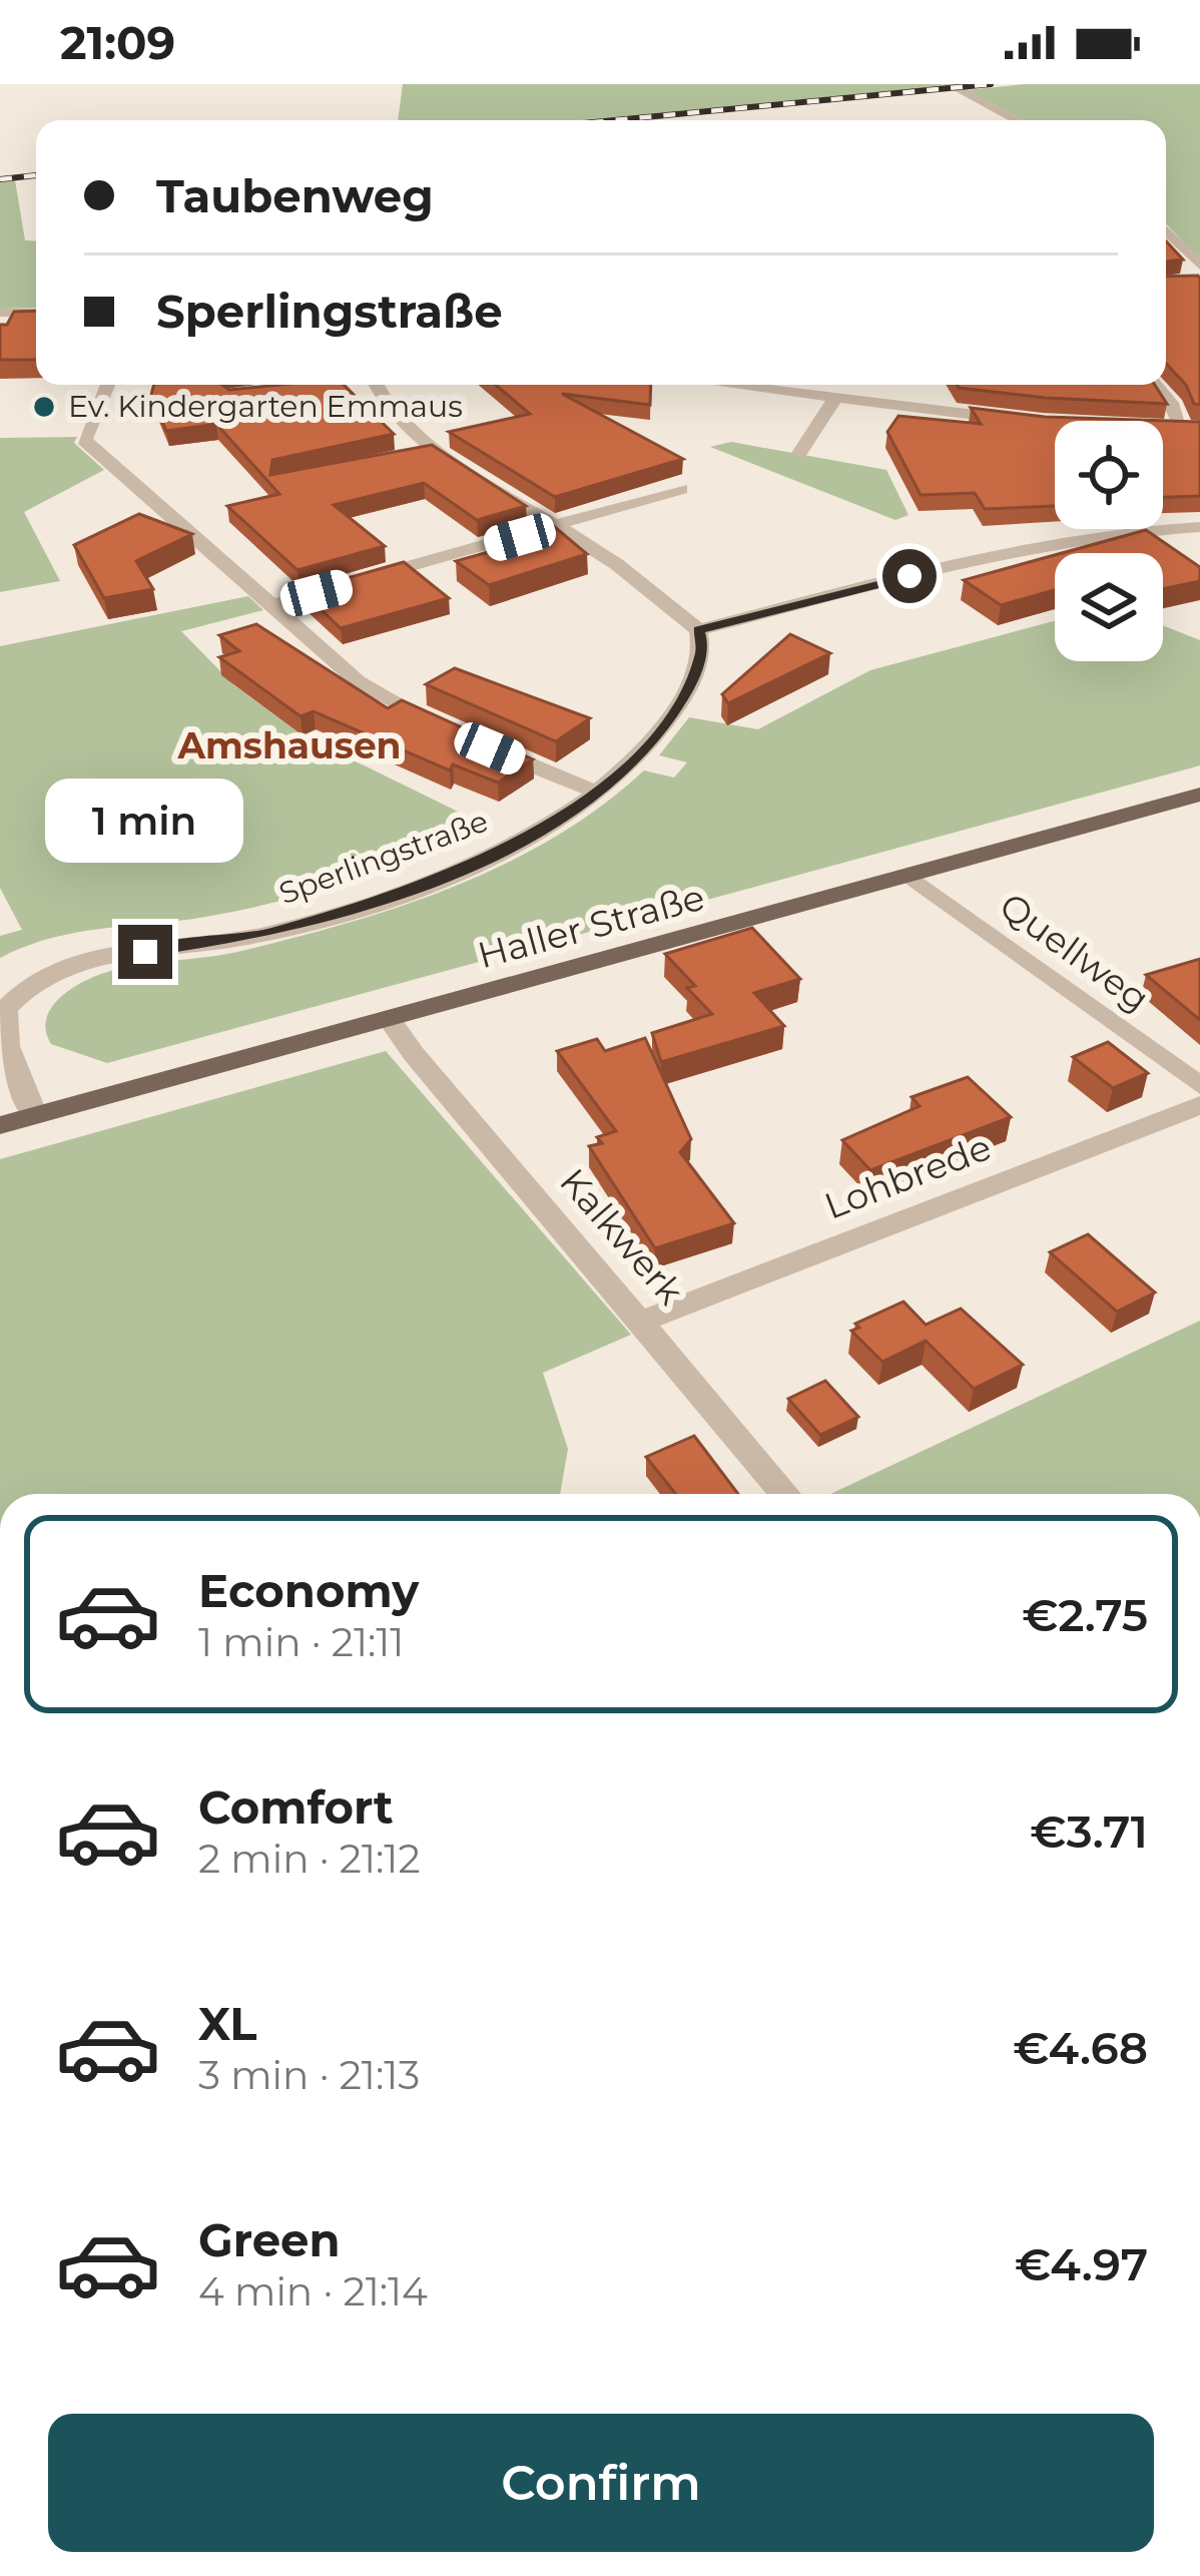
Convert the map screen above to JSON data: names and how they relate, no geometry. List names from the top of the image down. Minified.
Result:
{"streets":{"main road":["Haller Straße"],"street":["Sperlingstraße","Quellweg","Lohbrede","Kalkwerk"]},"crossings":[["Sperlingstraße","Haller Straße"],["Haller Straße","Quellweg"],["Haller Straße","Kalkwerk"],["Lohbrede","Kalkwerk"]],"districts":["Amshausen"],"places":["Ev. Kindergarten Emmaus"],"page":{"status":"21:09","banner":["Taubenweg","Sperlingstraße"],"bubble":"1 min","list":[{"name":"Economy","note":"1 min · 21:11","value":"€2.75"},{"name":"Comfort","note":"2 min · 21:12","value":"€3.71"},{"name":"XL","note":"3 min · 21:13","value":"€4.68"},{"name":"Green","note":"4 min · 21:14","value":"€4.97"}],"buttons":"Confirm"}}
